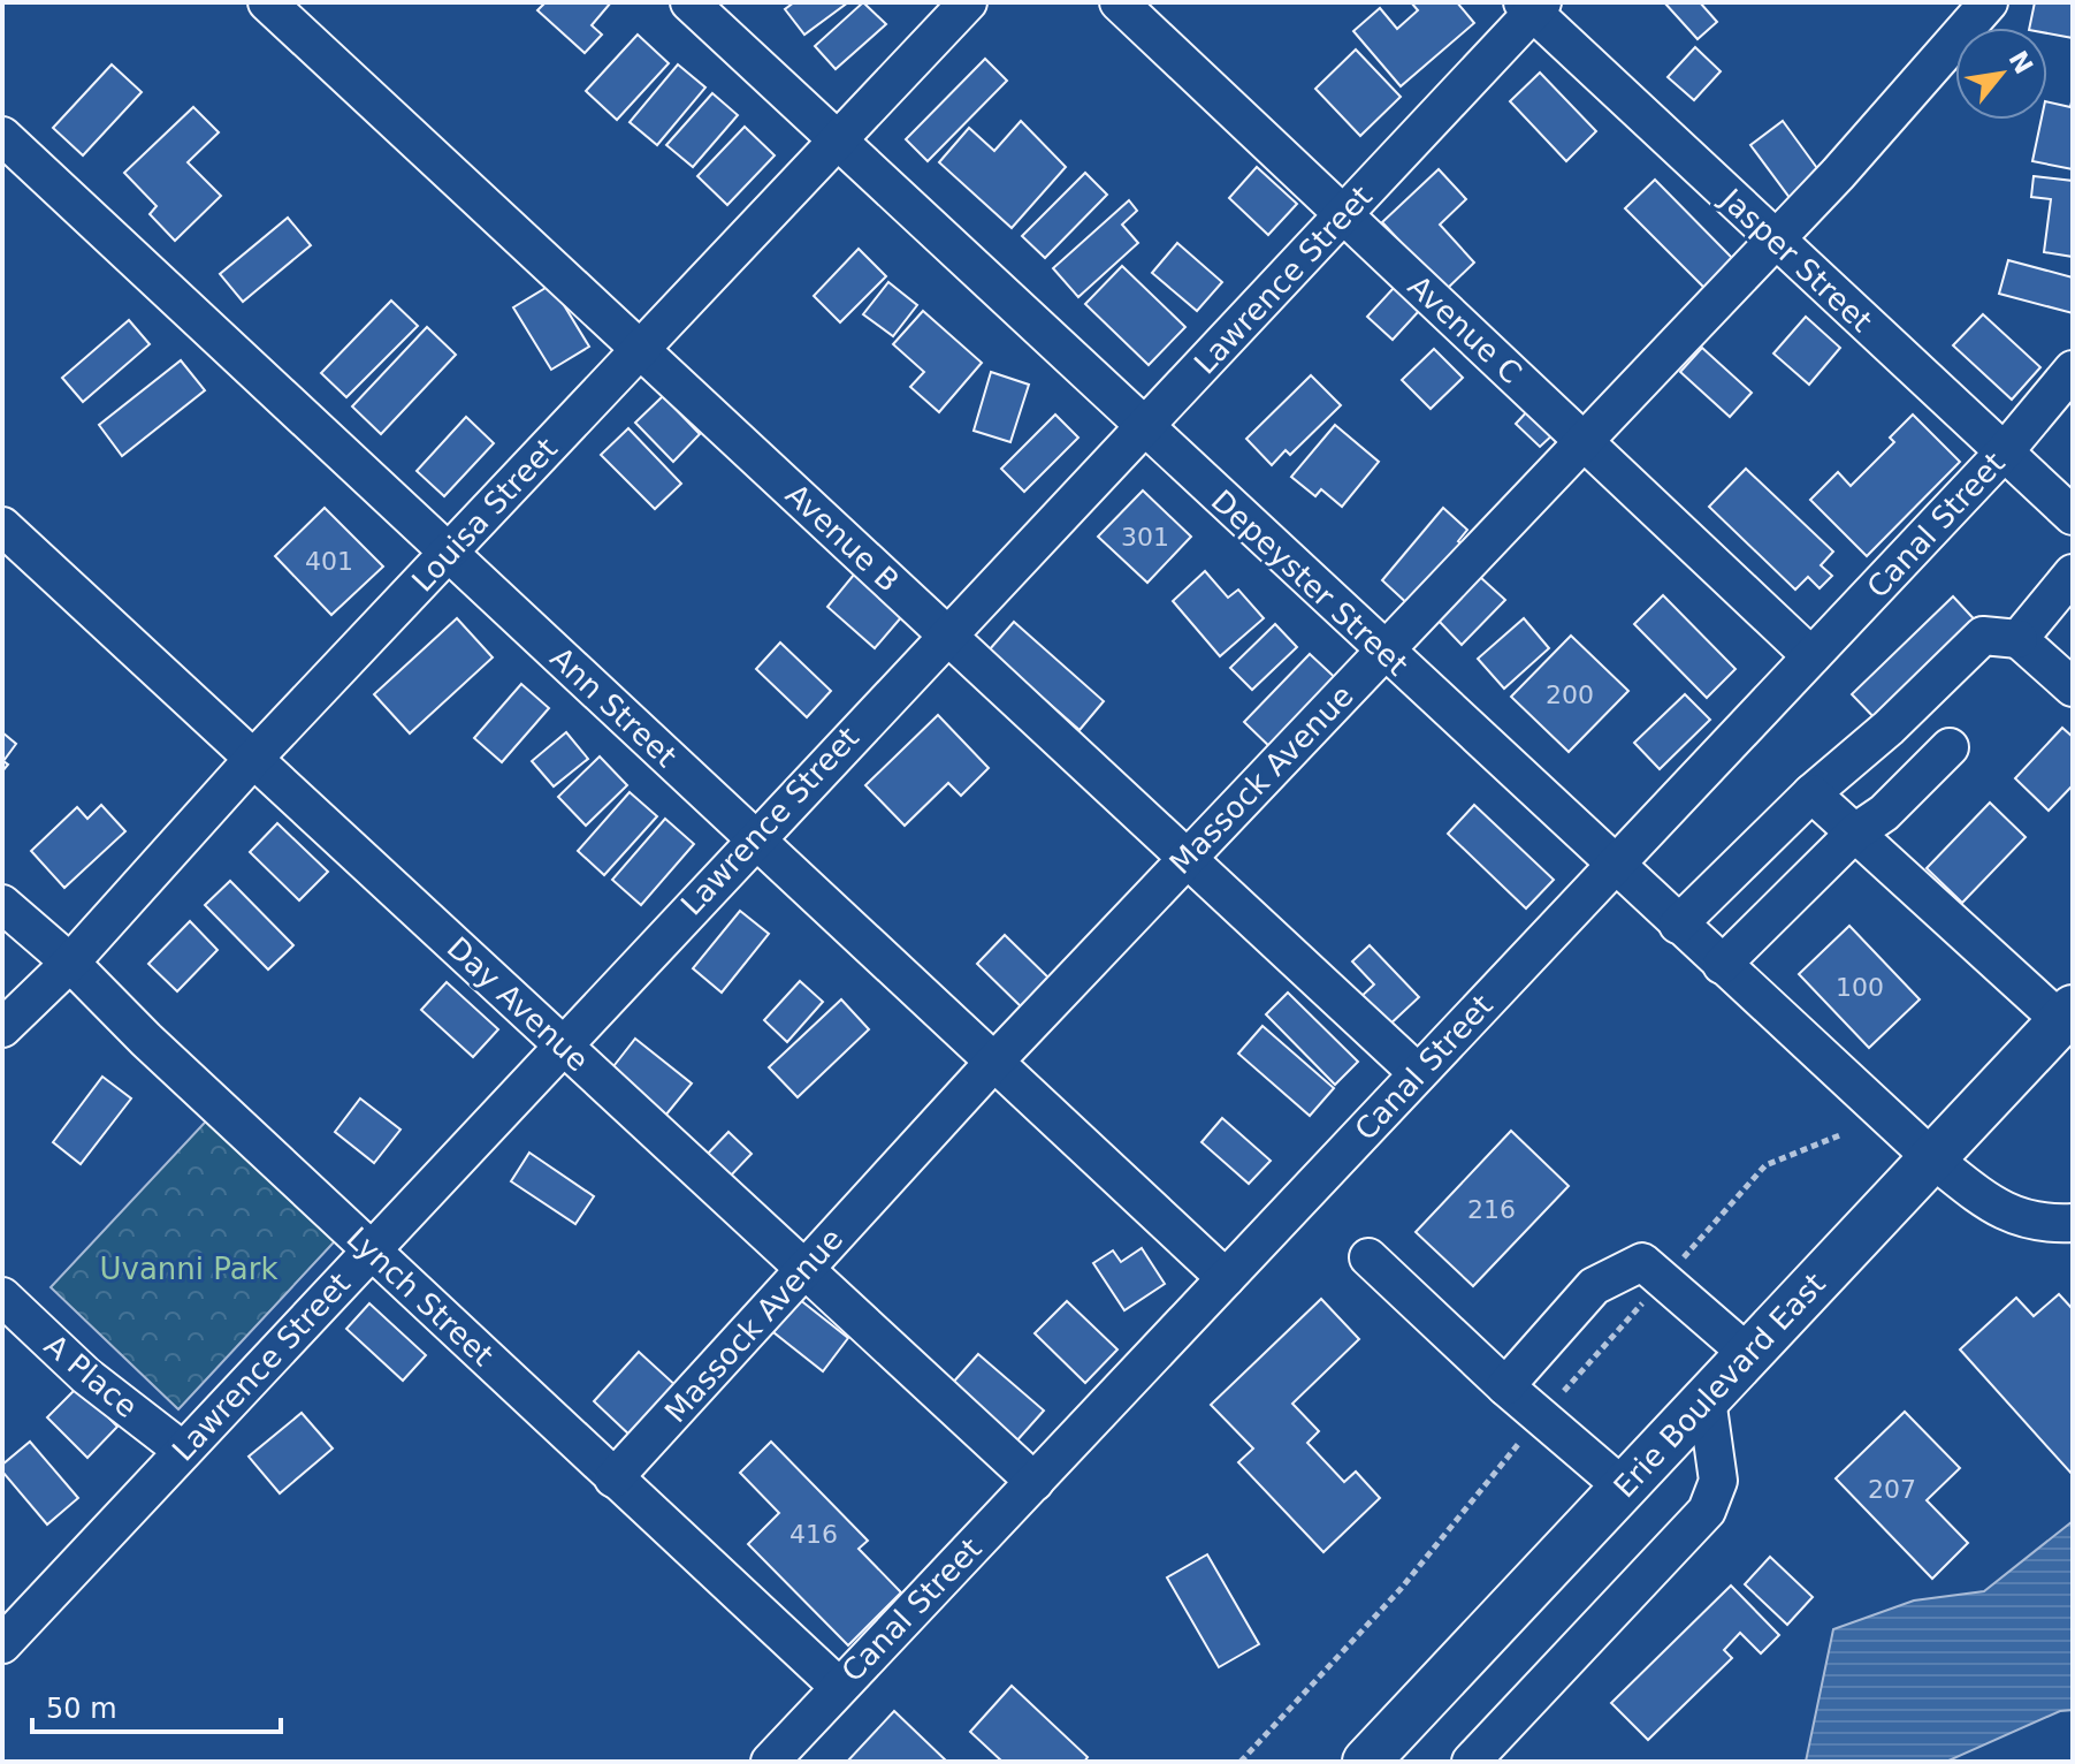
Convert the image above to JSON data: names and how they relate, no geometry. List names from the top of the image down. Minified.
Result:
{"streets":{"main road":["Erie Boulevard East"],"street":["Jasper Street","Lawrence Street","Avenue C","Louisa Street","Canal Street","Avenue B","Depeyster Street","Ann Street","Massock Avenue","Day Avenue","Lynch Street","A Place"]},"crossings":[["Jasper Street","Lawrence Street"],["Jasper Street","Canal Street"],["Jasper Street","Massock Avenue"],["Lawrence Street","Avenue C"],["Lawrence Street","Avenue B"],["Lawrence Street","Depeyster Street"],["Lawrence Street","Ann Street"],["Lawrence Street","Day Avenue"],["Lawrence Street","Lynch Street"],["Lawrence Street","A Place"],["Avenue C","Canal Street"],["Avenue C","Massock Avenue"],["Louisa Street","Avenue B"],["Louisa Street","Depeyster Street"],["Louisa Street","Ann Street"],["Louisa Street","Day Avenue"],["Louisa Street","Lynch Street"],["Canal Street","Avenue B"],["Canal Street","Depeyster Street"],["Canal Street","Ann Street"],["Canal Street","Day Avenue"],["Canal Street","Lynch Street"],["Avenue B","Massock Avenue"],["Depeyster Street","Massock Avenue"],["Depeyster Street","Erie Boulevard East"],["Ann Street","Massock Avenue"],["Massock Avenue","Day Avenue"],["Massock Avenue","Lynch Street"]],"parks":["Uvanni Park"],"house_numbers":["301","401","200","100","216","207","416"],"scale_bar":"50 m","north":"top right"}
